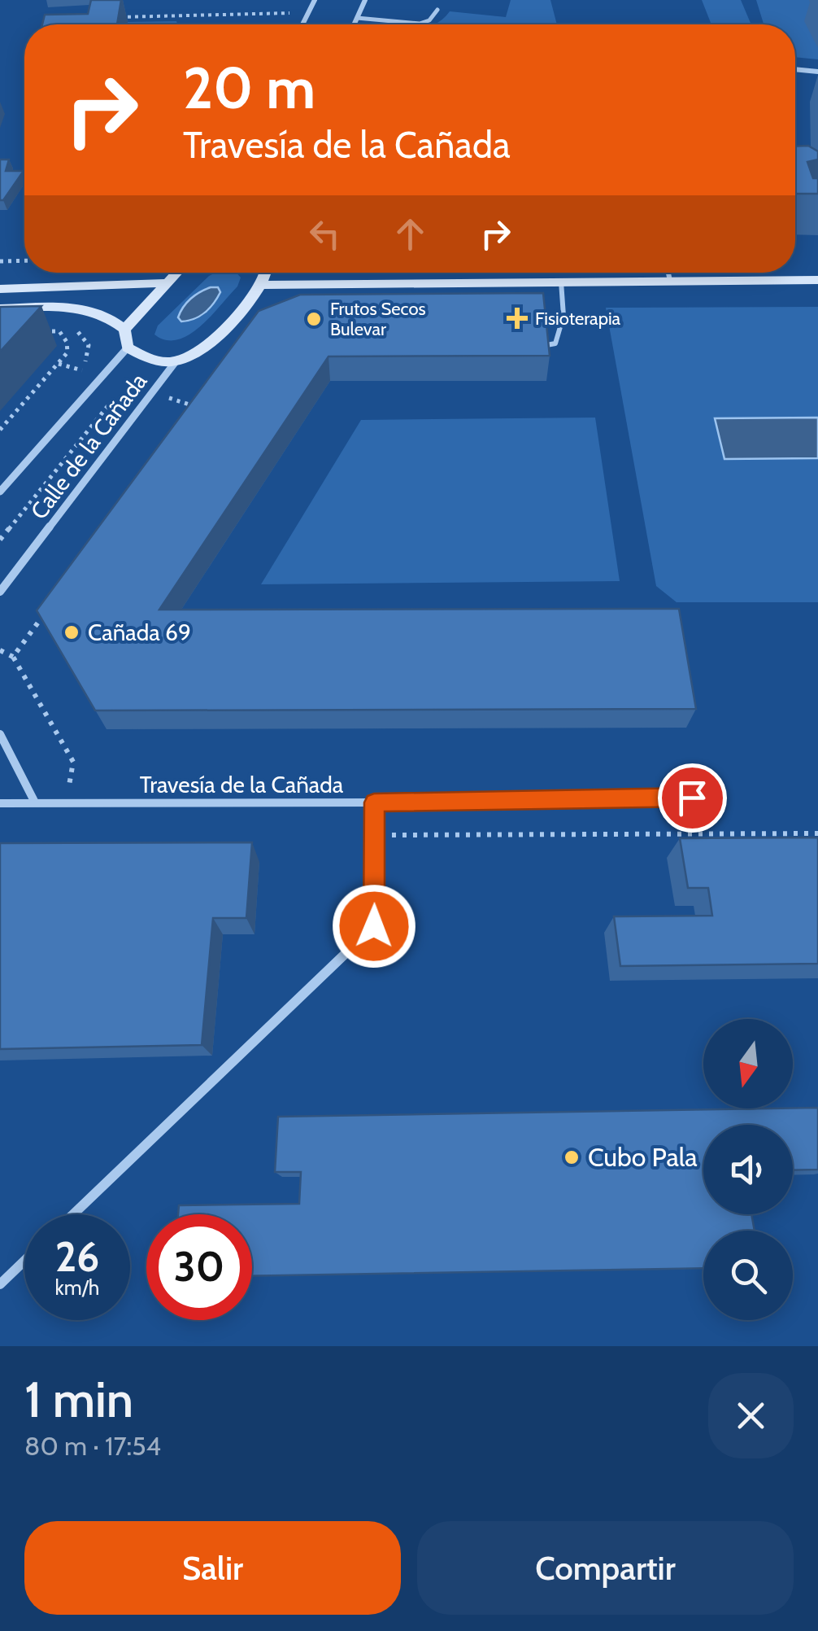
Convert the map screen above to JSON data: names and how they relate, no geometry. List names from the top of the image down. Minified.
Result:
{"streets":{"street":["Calle de la Cañada","Travesía de la Cañada"]},"places":{"health":["Fisioterapia"],"other":["Frutos Secos Bulevar","Cañada 69","Cubo Pala"]},"north":"bottom","page":{"turn":["20 m","Travesía de la Cañada"],"speed":"26 km/h","limit":"30","heading":["1 min","80 m · 17:54"],"buttons":["Salir","Compartir"]}}
